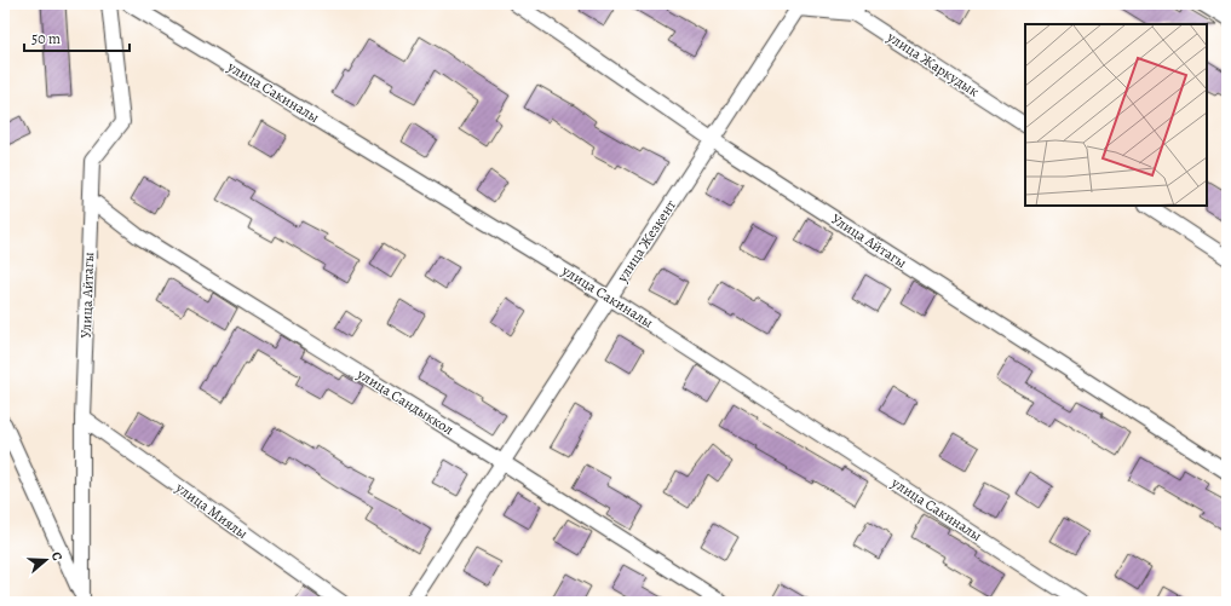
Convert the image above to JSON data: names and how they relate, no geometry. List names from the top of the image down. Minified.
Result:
{"streets":{"street":["улица Жаркудык","улица Сакиналы","улица Жезкент","Улица Айтагы","улица Сандыккол","улица Миялы"]},"crossings":[["улица Жаркудык","улица Жезкент"],["улица Сакиналы","улица Жезкент"],["улица Жезкент","Улица Айтагы"],["улица Жезкент","улица Сандыккол"],["Улица Айтагы","улица Сандыккол"],["Улица Айтагы","улица Миялы"]],"scale_bar":"50 m","north":"right"}
